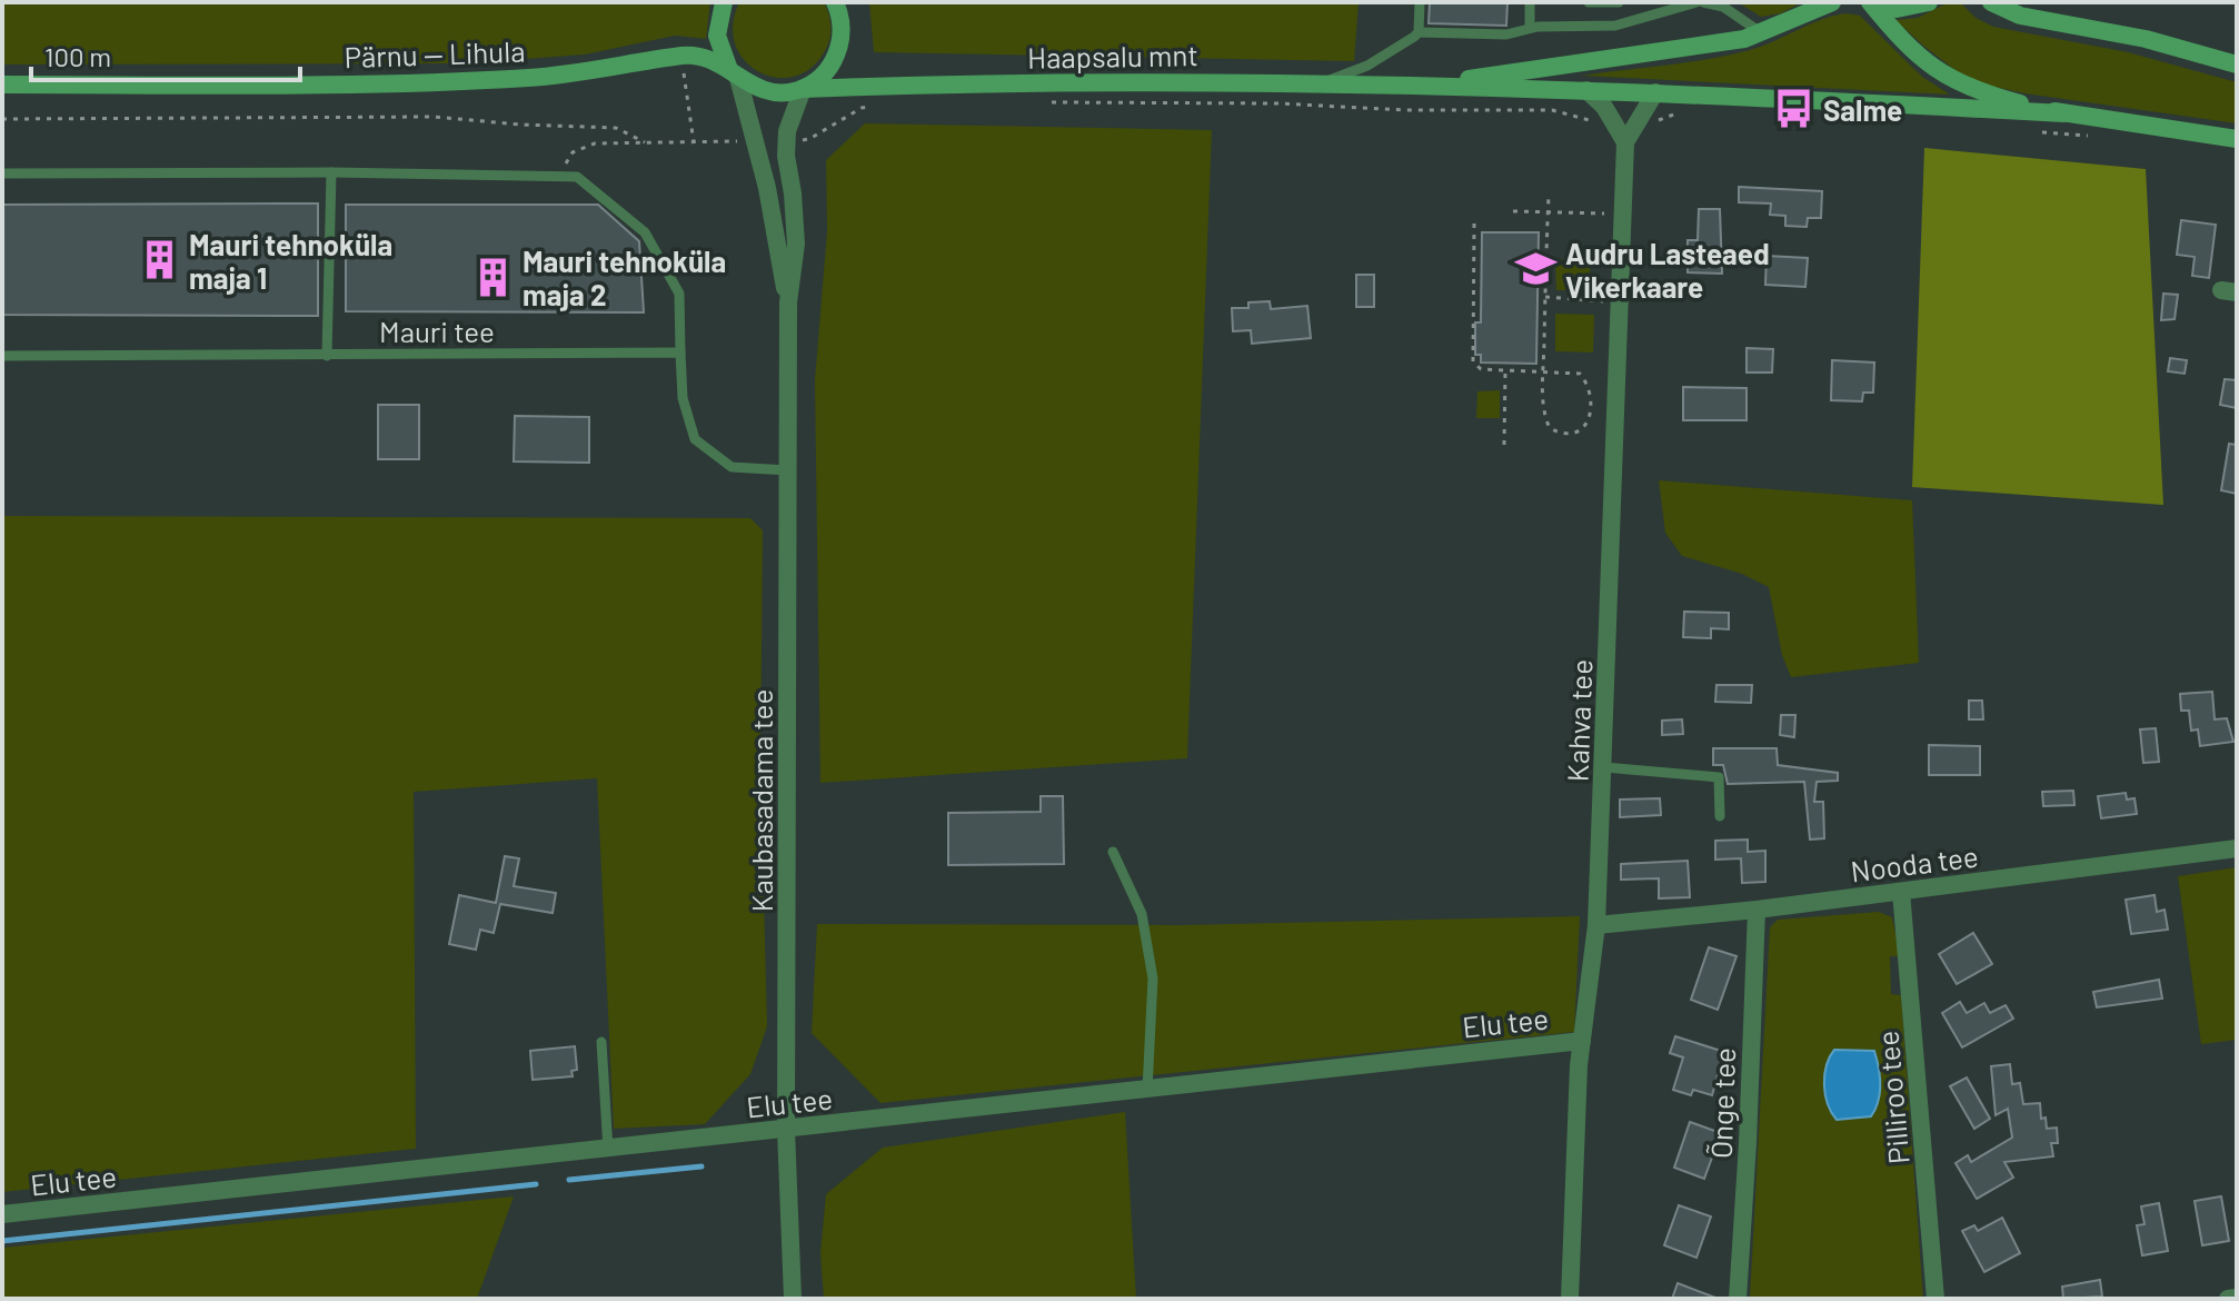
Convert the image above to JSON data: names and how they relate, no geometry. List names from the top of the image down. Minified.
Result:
{"streets":{"main road":["Pärnu — Lihula","Haapsalu mnt"],"street":["Kahva tee","Kaubasadama tee","Nooda tee","Elu tee","Pilliroo tee","Õnge tee"],"lane":["Mauri tee"]},"crossings":[["Pärnu — Lihula","Haapsalu mnt"],["Pärnu — Lihula","Kaubasadama tee"],["Haapsalu mnt","Kaubasadama tee"],["Kahva tee","Nooda tee"],["Kahva tee","Elu tee"],["Kaubasadama tee","Elu tee"],["Nooda tee","Pilliroo tee"],["Nooda tee","Õnge tee"]],"places":{"bus stop":["Salme"],"building":["Mauri tehnoküla maja 1","Mauri tehnoküla maja 2"],"school or university":["Audru Lasteaed Vikerkaare"]},"scale_bar":"100 m"}
